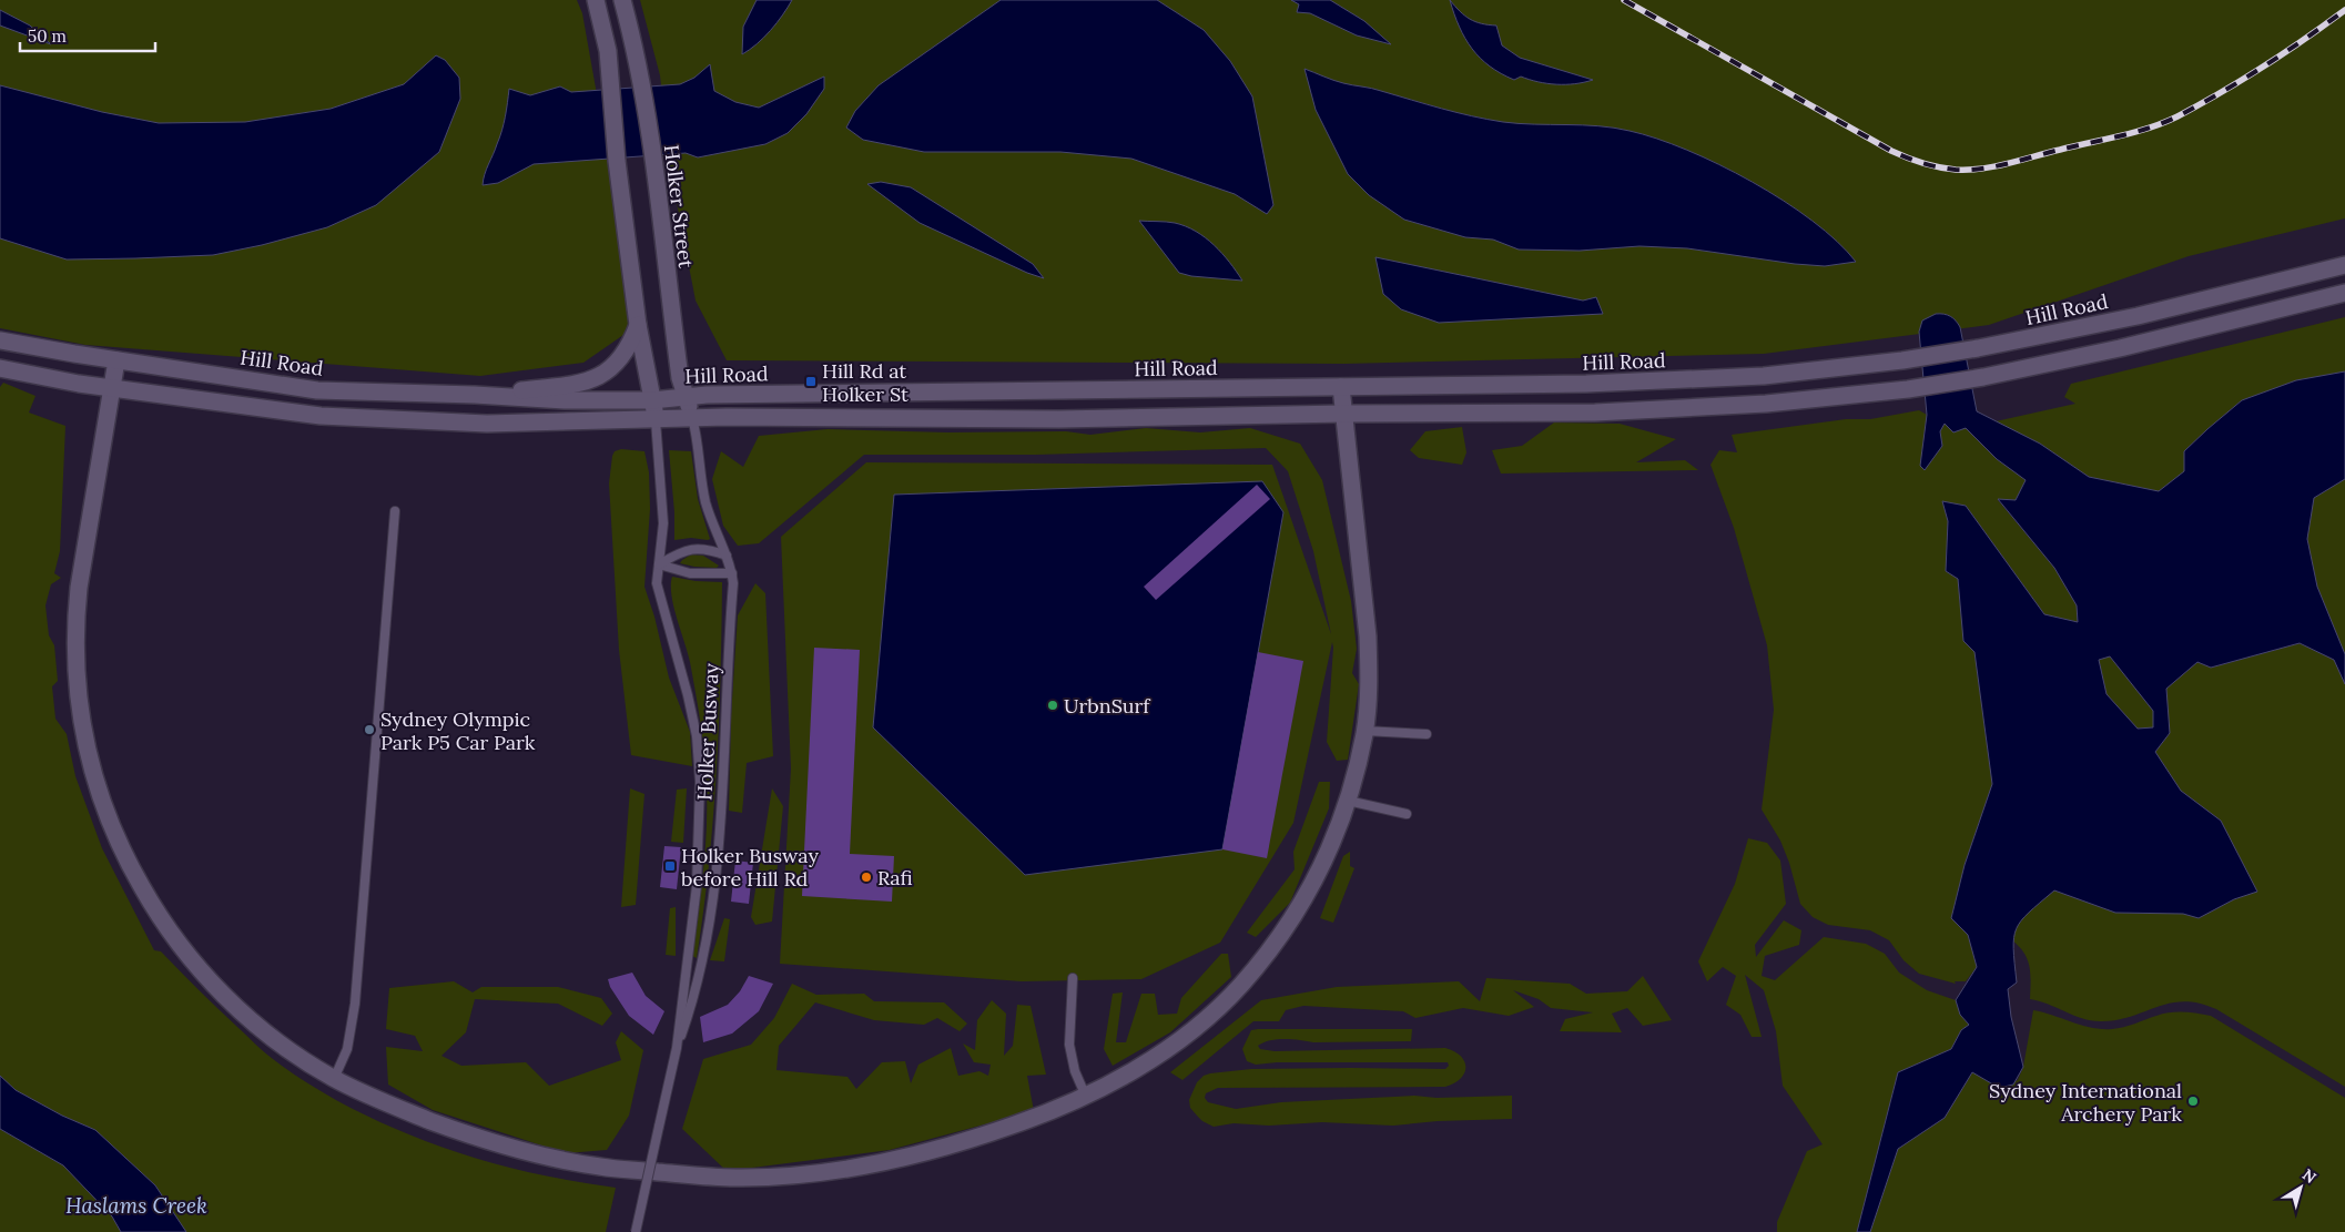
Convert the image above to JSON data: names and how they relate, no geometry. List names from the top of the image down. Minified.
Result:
{"streets":{"street":["Holker Street","Hill Road"],"lane":["Holker Busway"]},"crossings":[["Holker Street","Hill Road"],["Holker Street","Holker Busway"]],"water":["Haslams Creek"],"places":{"transit":["Hill Rd at Holker St","Holker Busway before Hill Rd"],"other":["UrbnSurf","Sydney Olympic Park P5 Car Park","Rafi","Sydney International Archery Park"]},"scale_bar":"50 m","north":"top right"}
